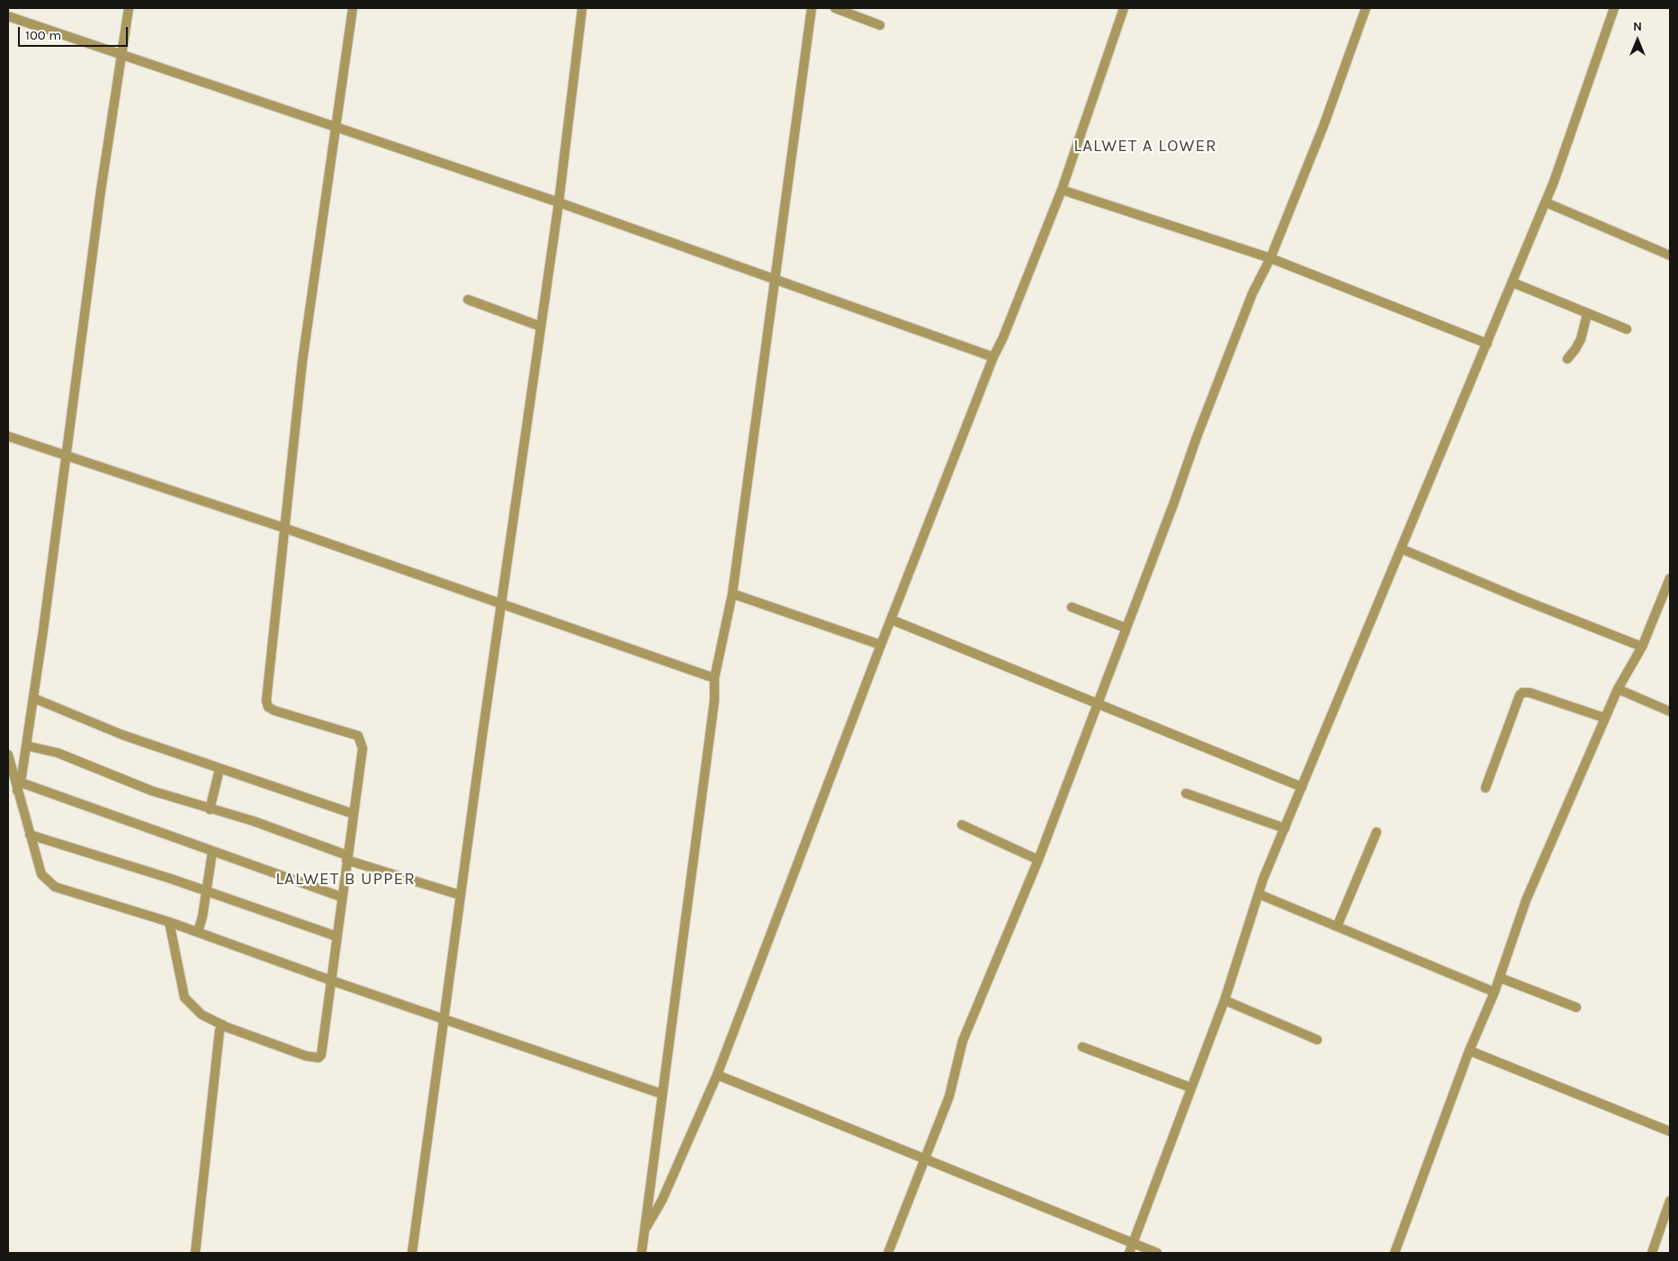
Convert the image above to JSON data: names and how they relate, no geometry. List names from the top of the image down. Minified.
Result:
{"districts":["LALWET A LOWER","LALWET B UPPER"],"scale_bar":"100 m","north":"top"}
